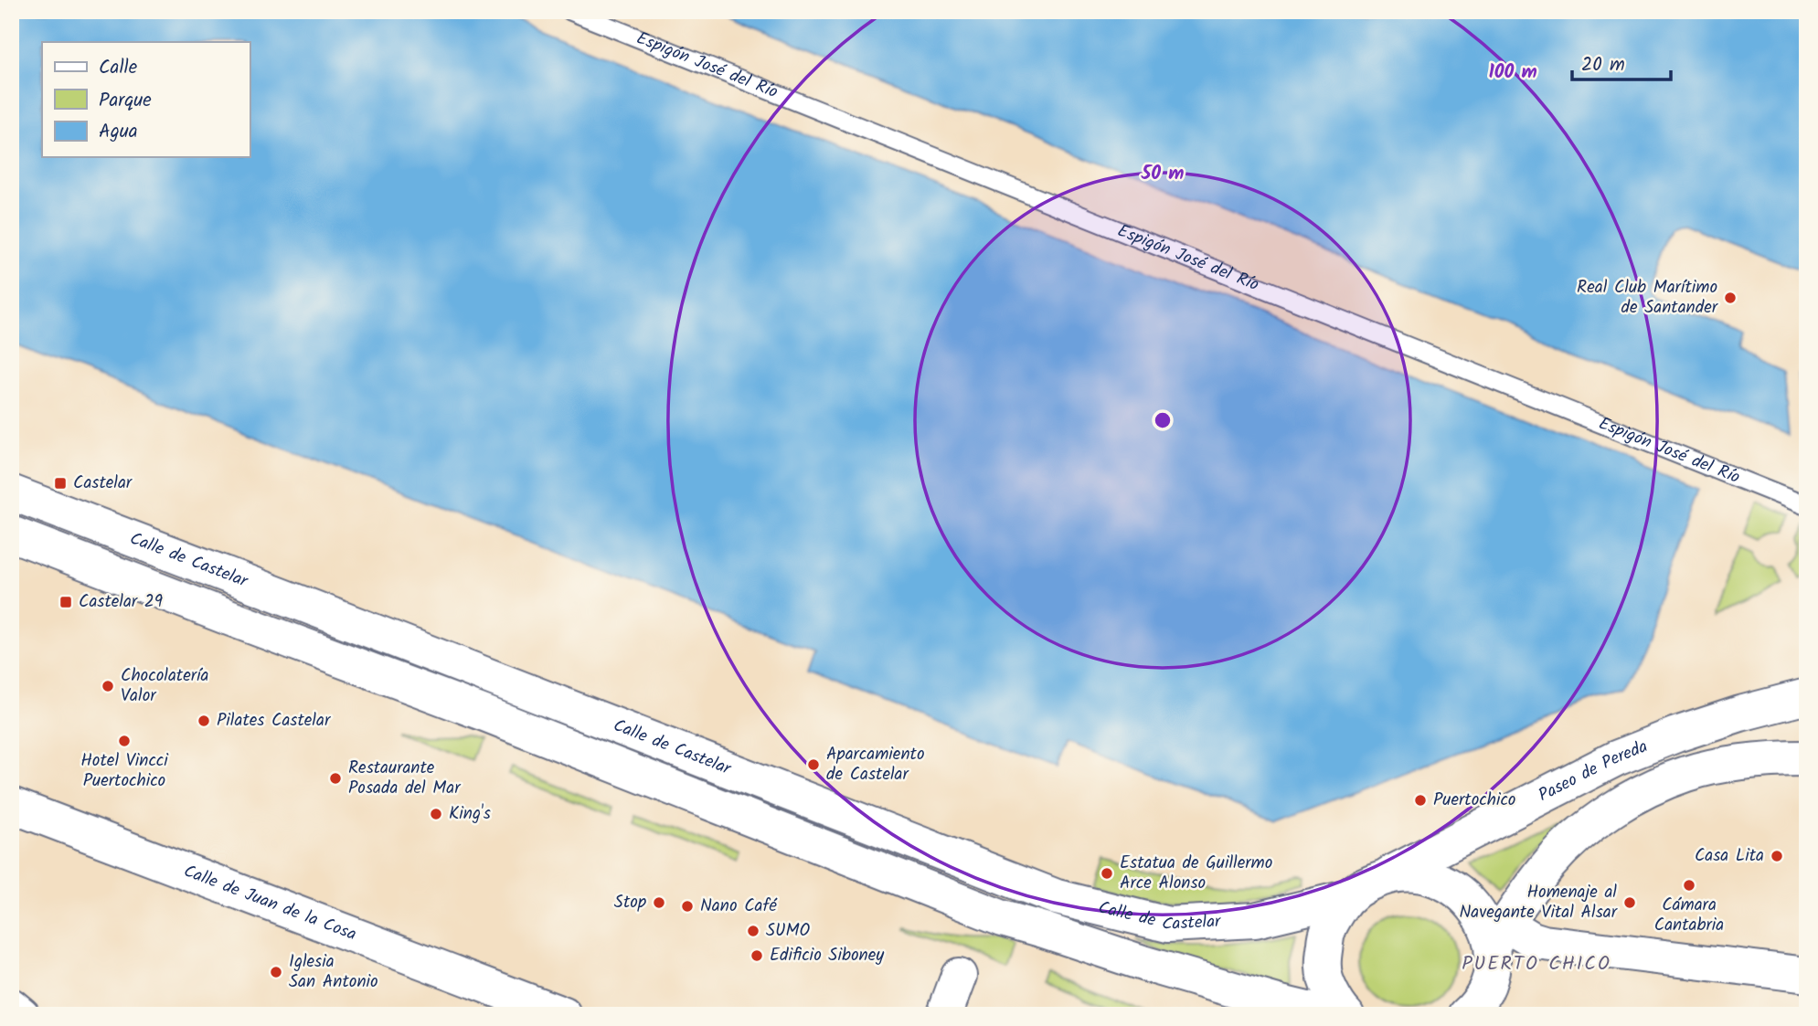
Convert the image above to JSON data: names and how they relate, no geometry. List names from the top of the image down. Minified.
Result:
{"streets":{"main road":["Calle de Castelar","Paseo de Pereda","Calle de Juan de la Cosa"],"lane":["Espigón José del Río"]},"crossings":[["Calle de Castelar","Paseo de Pereda"]],"districts":["PUERTO CHICO"],"places":{"other":["Real Club Marítimo de Santander","Chocolatería Valor","Pilates Castelar","Hotel Vincci Puertochico","Aparcamiento de Castelar","Restaurante Posada del Mar","Puertochico","King's","Casa Lita","Estatua de Guillermo Arce Alonso","Cámara Cantabria","Stop","Homenaje al Navegante Vital Alsar","Nano Café","SUMO","Edificio Siboney","Iglesia San Antonio"],"transit":["Castelar","Castelar 29"]},"legend":["Calle","Parque","Agua"],"scale_bar":"20 m","rings":["100 m","50 m"]}
